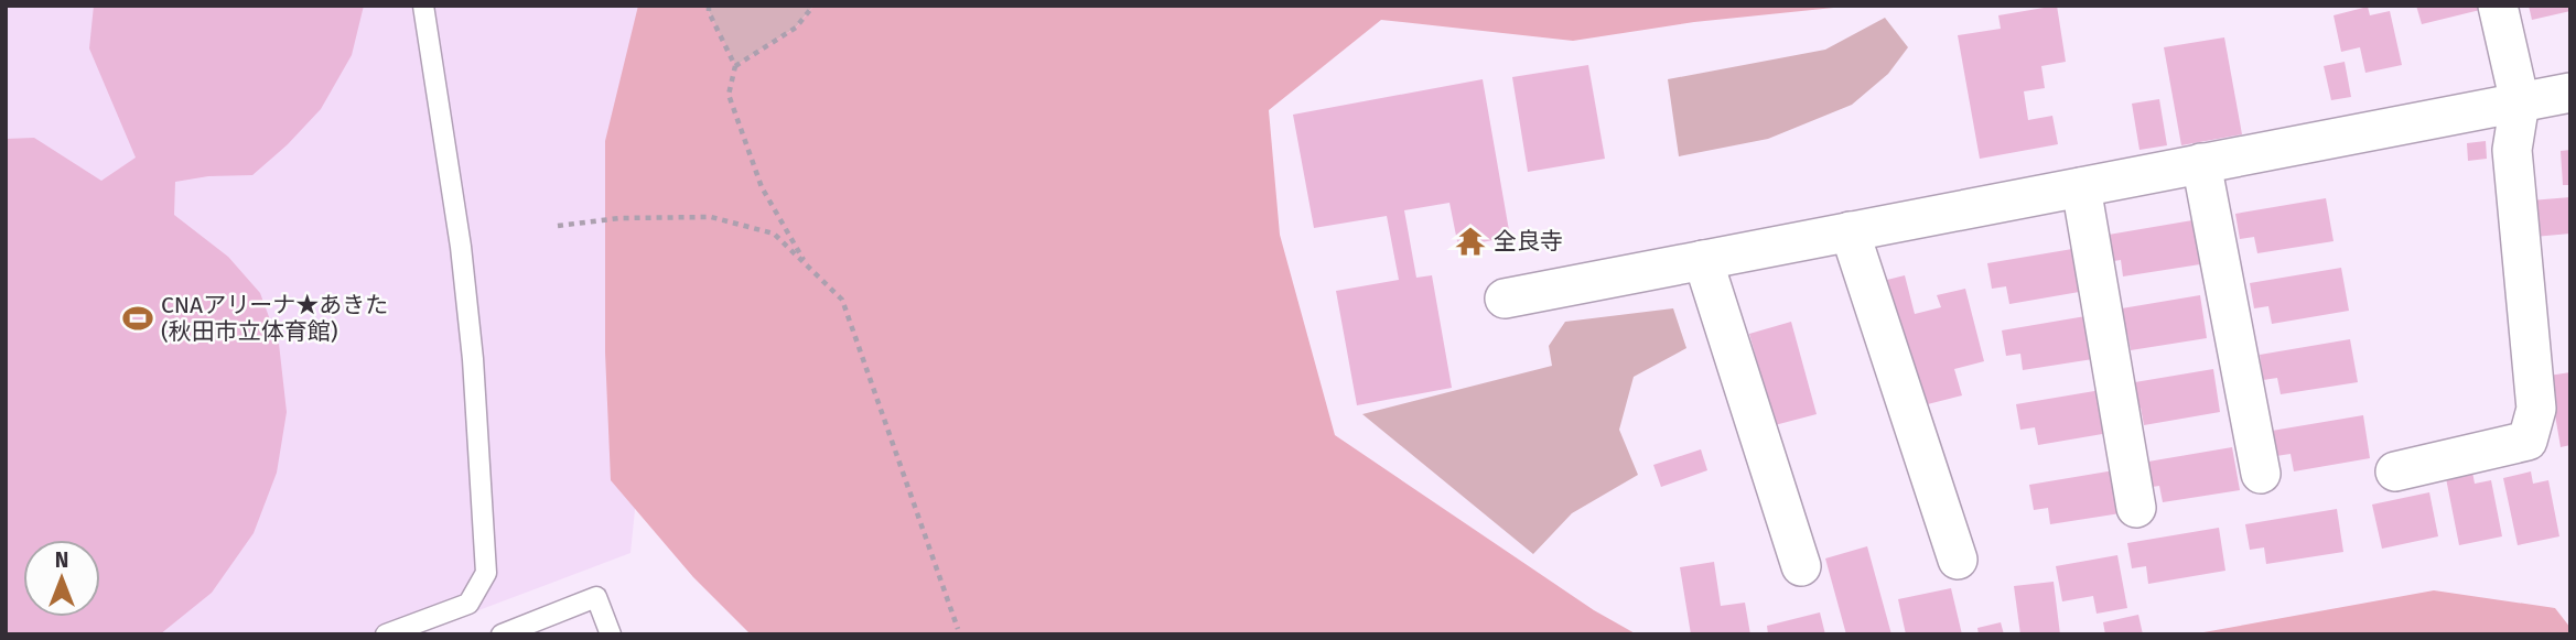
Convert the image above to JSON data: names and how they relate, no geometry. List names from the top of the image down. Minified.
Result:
{"places":{"temple":["全良寺"],"sports":["CNAアリーナ★あきた (秋田市立体育館)"]},"north":"top"}
